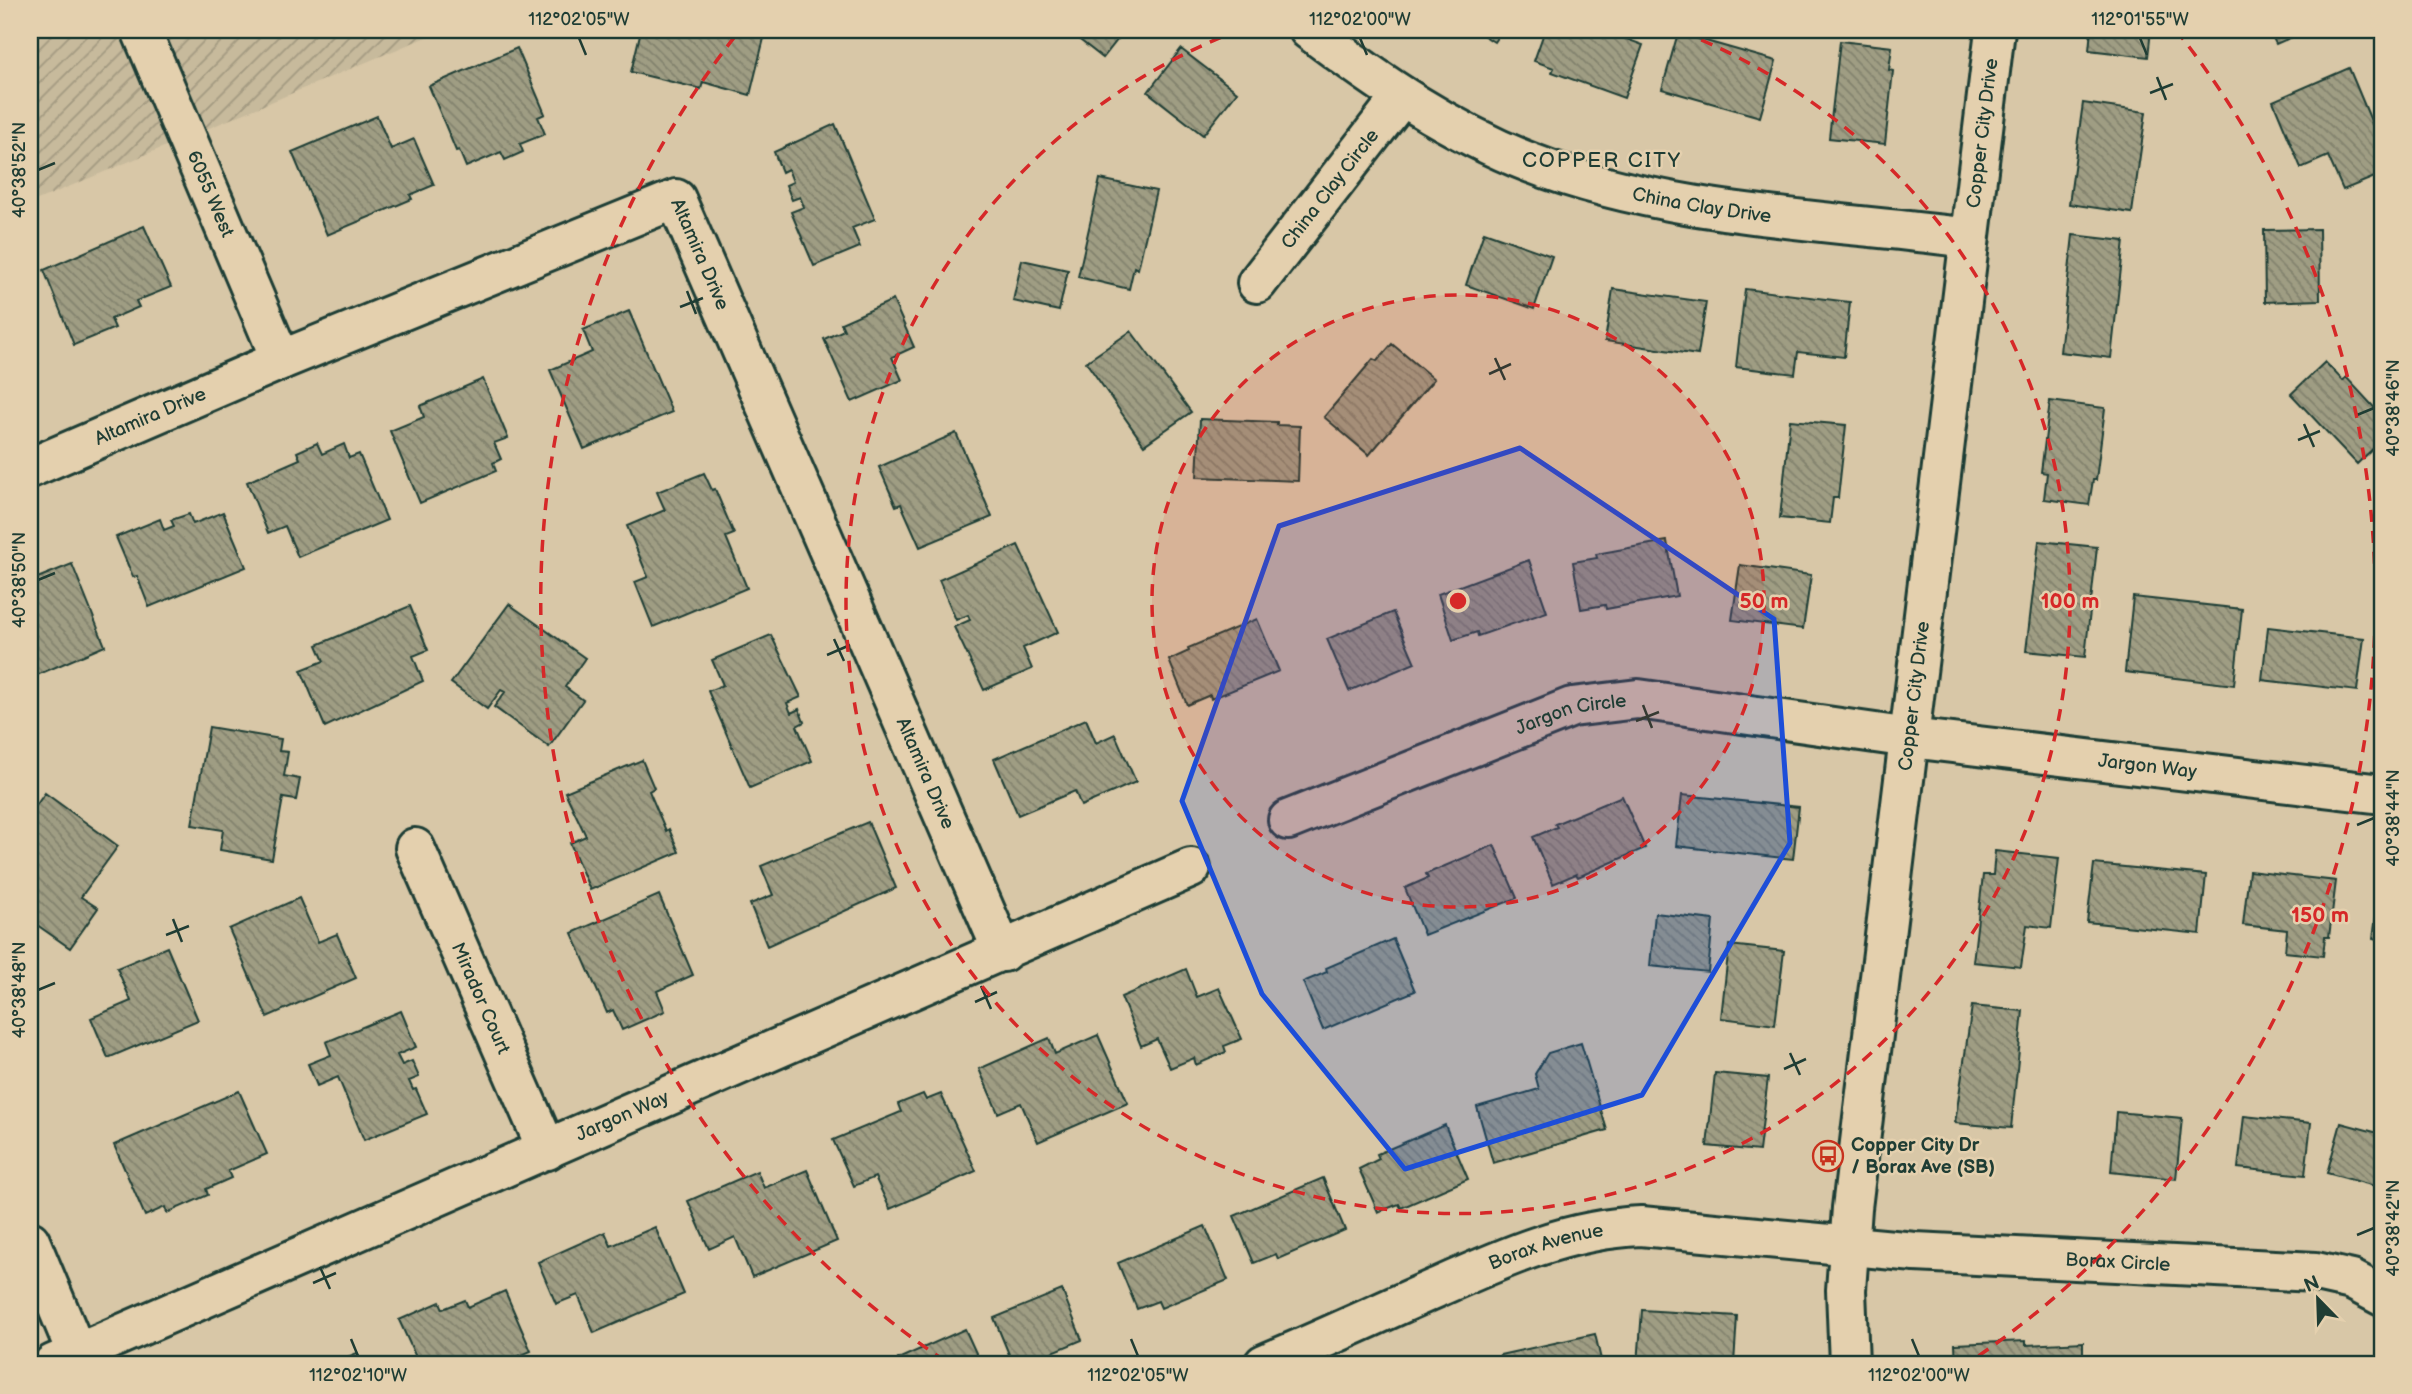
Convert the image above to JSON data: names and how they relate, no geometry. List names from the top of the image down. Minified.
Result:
{"streets":{"street":["Copper City Drive","China Clay Circle","6055 West","China Clay Drive","Altamira Drive","Jargon Circle","Jargon Way","Mirador Court","Borax Avenue","Borax Circle"]},"crossings":[["Copper City Drive","China Clay Drive"],["Copper City Drive","Jargon Circle"],["Copper City Drive","Jargon Way"],["Copper City Drive","Borax Avenue"],["Copper City Drive","Borax Circle"],["China Clay Circle","China Clay Drive"],["6055 West","Altamira Drive"],["Altamira Drive","Jargon Way"],["Jargon Circle","Jargon Way"],["Jargon Way","Mirador Court"],["Borax Avenue","Borax Circle"]],"districts":["COPPER CITY"],"places":{"bus stop":["Copper City Dr / Borax Ave (SB)"]},"north":"top left","coordinates":["112°02'05\"W","112°02'00\"W","112°01'55\"W","40°38'52\"N","40°38'46\"N","40°38'50\"N","40°38'44\"N","40°38'48\"N","40°38'42\"N","112°02'10\"W"],"rings":["50 m","100 m","150 m"]}
